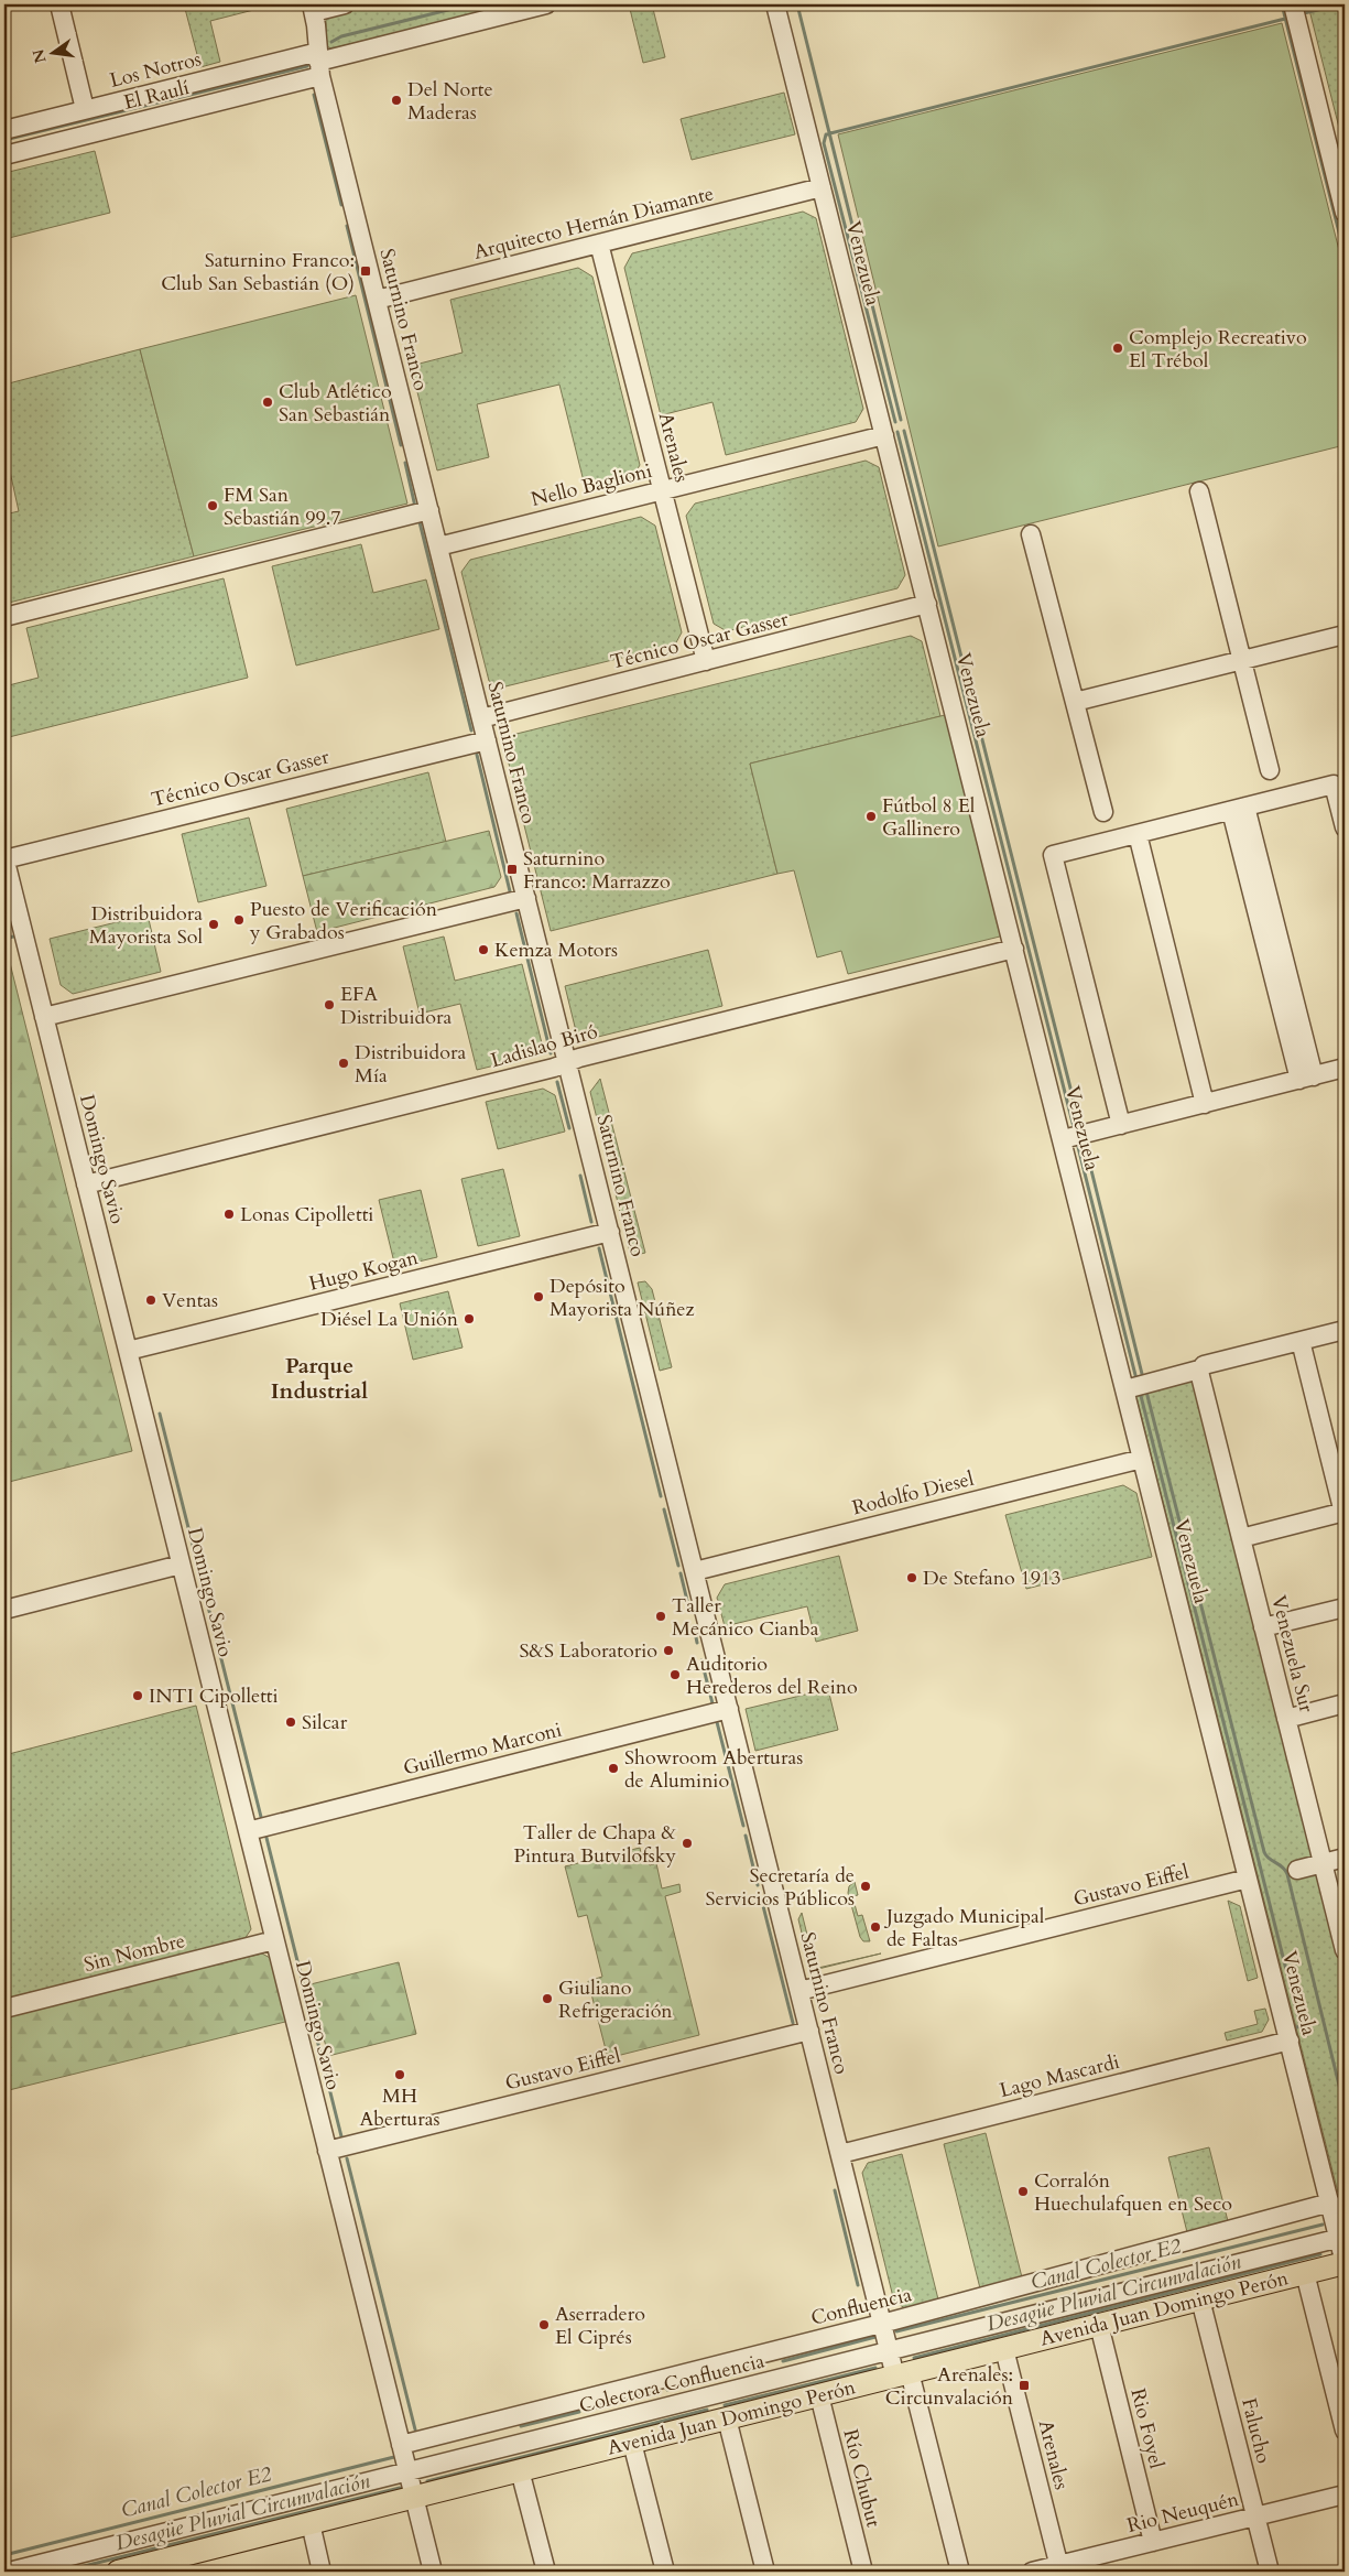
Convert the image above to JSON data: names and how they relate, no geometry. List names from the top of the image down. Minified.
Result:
{"streets":{"main road":["Avenida Juan Domingo Perón"],"street":["Los Notros","El Raulí","Arquitecto Hernán Diamante","Venezuela","Saturnino Franco","Arenales","Nello Baglioni","Técnico Oscar Gasser","Ladislao Biró","Domingo Savio","Hugo Kogan","Rodolfo Diesel","Venezuela Sur","Guillermo Marconi","Gustavo Eiffel","Sin Nombre","Lago Mascardi","Confluencia","Colectora Confluencia","Rio Foyel","Falucho","Río Chubut","Rio Neuquén"]},"crossings":[["Los Notros","El Raulí"],["Los Notros","Saturnino Franco"],["El Raulí","Saturnino Franco"],["Arquitecto Hernán Diamante","Venezuela"],["Arquitecto Hernán Diamante","Saturnino Franco"],["Arquitecto Hernán Diamante","Arenales"],["Venezuela","Nello Baglioni"],["Venezuela","Técnico Oscar Gasser"],["Venezuela","Ladislao Biró"],["Venezuela","Rodolfo Diesel"],["Venezuela","Gustavo Eiffel"],["Venezuela","Lago Mascardi"],["Venezuela","Confluencia"],["Venezuela","Avenida Juan Domingo Perón"],["Venezuela","Colectora Confluencia"],["Saturnino Franco","Nello Baglioni"],["Saturnino Franco","Técnico Oscar Gasser"],["Saturnino Franco","Ladislao Biró"],["Saturnino Franco","Hugo Kogan"],["Saturnino Franco","Rodolfo Diesel"],["Saturnino Franco","Guillermo Marconi"],["Saturnino Franco","Gustavo Eiffel"],["Saturnino Franco","Lago Mascardi"],["Saturnino Franco","Confluencia"],["Saturnino Franco","Avenida Juan Domingo Perón"],["Saturnino Franco","Colectora Confluencia"],["Arenales","Nello Baglioni"],["Arenales","Técnico Oscar Gasser"],["Arenales","Avenida Juan Domingo Perón"],["Arenales","Rio Neuquén"],["Técnico Oscar Gasser","Domingo Savio"],["Ladislao Biró","Domingo Savio"],["Domingo Savio","Hugo Kogan"],["Domingo Savio","Guillermo Marconi"],["Domingo Savio","Gustavo Eiffel"],["Domingo Savio","Sin Nombre"],["Domingo Savio","Confluencia"],["Domingo Savio","Avenida Juan Domingo Perón"],["Domingo Savio","Colectora Confluencia"],["Avenida Juan Domingo Perón","Rio Foyel"],["Avenida Juan Domingo Perón","Falucho"],["Avenida Juan Domingo Perón","Río Chubut"],["Rio Foyel","Rio Neuquén"],["Falucho","Rio Neuquén"]],"districts":["Parque Industrial"],"water":["Canal Colector E2","Desagüe Pluvial Circunvalación"],"places":{"other":["Del Norte Maderas","Complejo Recreativo El Trébol","Club Atlético San Sebastián","FM San Sebastián 99.7","Fútbol 8 El Gallinero","Puesto de Verificación y Grabados","Distribuidora Mayorista Sol","Kemza Motors","EFA Distribuidora","Distribuidora Mía","Lonas Cipolletti","Depósito Mayorista Núñez","Ventas","Diésel La Unión","De Stefano 1913","Taller Mecánico Cianba","S&S Laboratorio","Auditorio Herederos del Reino","INTI Cipolletti","Silcar","Showroom Aberturas de Aluminio","Taller de Chapa & Pintura Butvilofsky","Secretaría de Servicios Públicos","Juzgado Municipal de Faltas","Giuliano Refrigeración","MH Aberturas","Corralón Huechulafquen en Seco","Aserradero El Ciprés"],"transit":["Saturnino Franco: Club San Sebastián (O)","Saturnino Franco: Marrazzo","Arenales: Circunvalación"]},"north":"left"}
